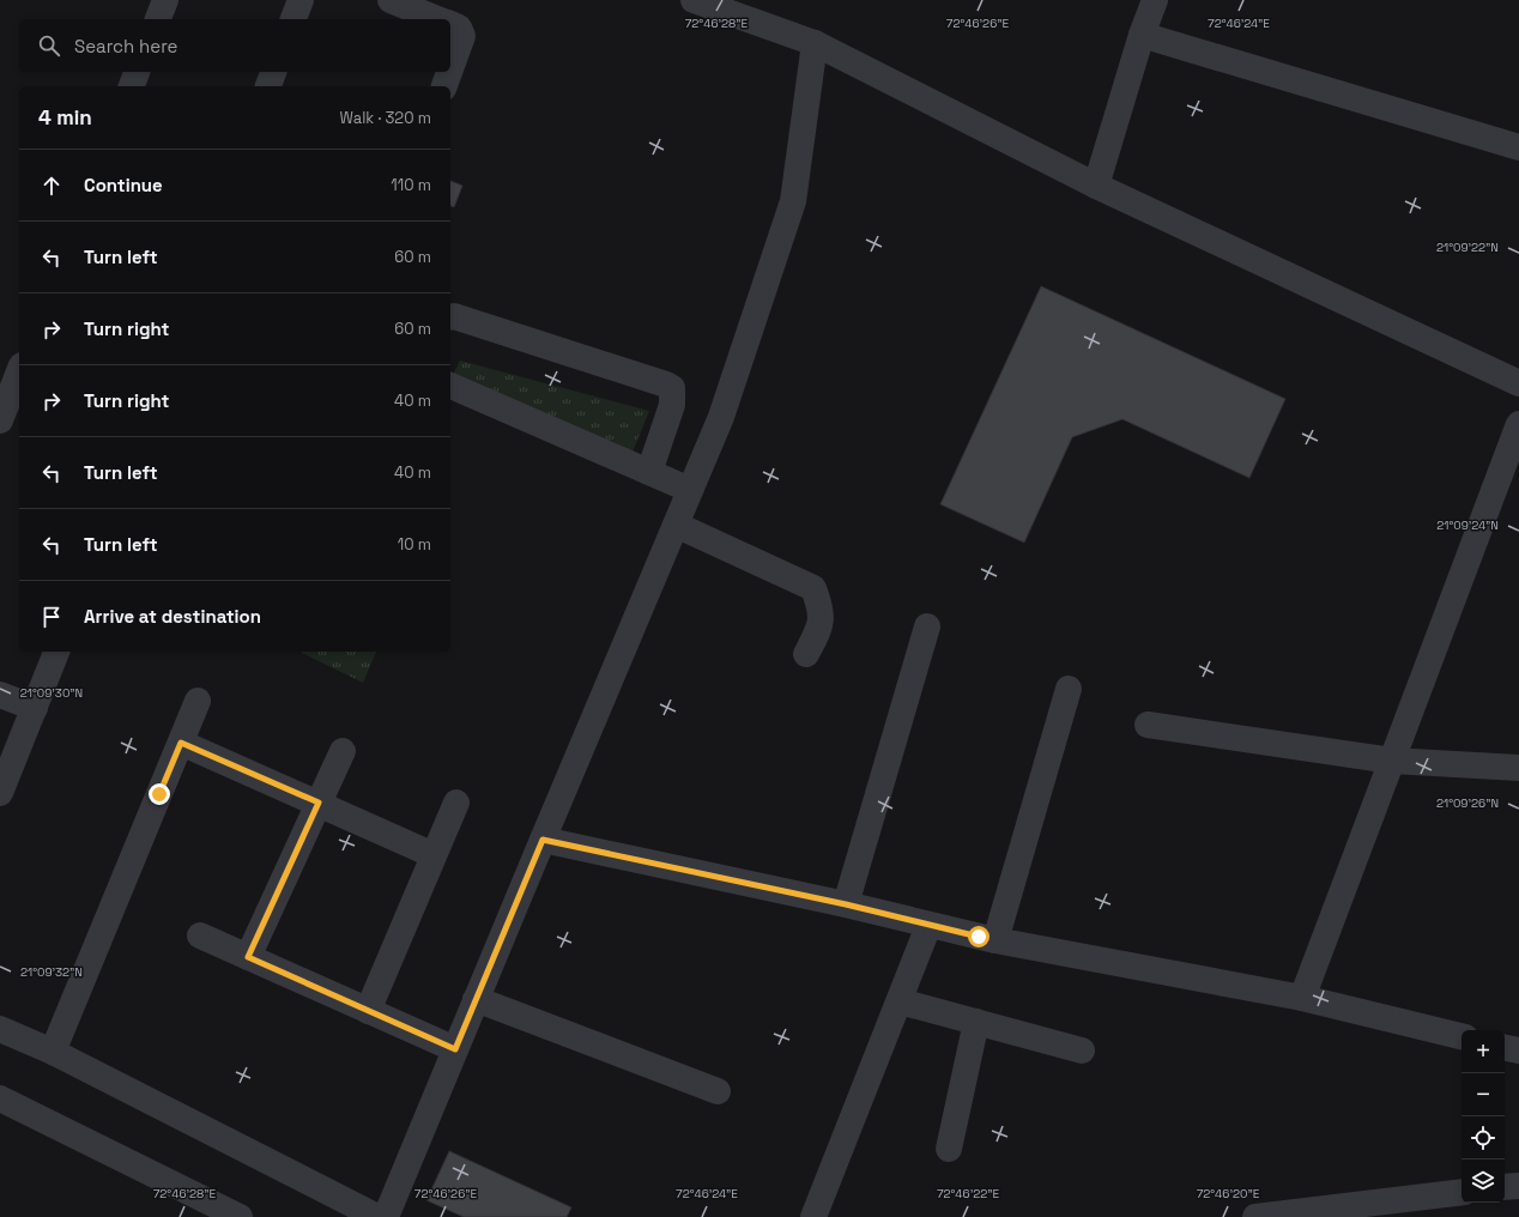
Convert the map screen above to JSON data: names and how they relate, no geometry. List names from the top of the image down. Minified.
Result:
{"page":{"search":"Search here","heading":["4 min","Walk · 320 m"],"list":[["Continue","110 m"],["Turn left","60 m"],["Turn right","60 m"],["Turn right","40 m"],["Turn left","40 m"],["Turn left","10 m"],"Arrive at destination"],"map_buttons":["+","−"]},"coordinates":["72°46'28\"E","72°46'26\"E","72°46'24\"E","21°09'22\"N","21°09'24\"N","21°09'30\"N","21°09'26\"N","21°09'32\"N","72°46'22\"E","72°46'20\"E"]}
